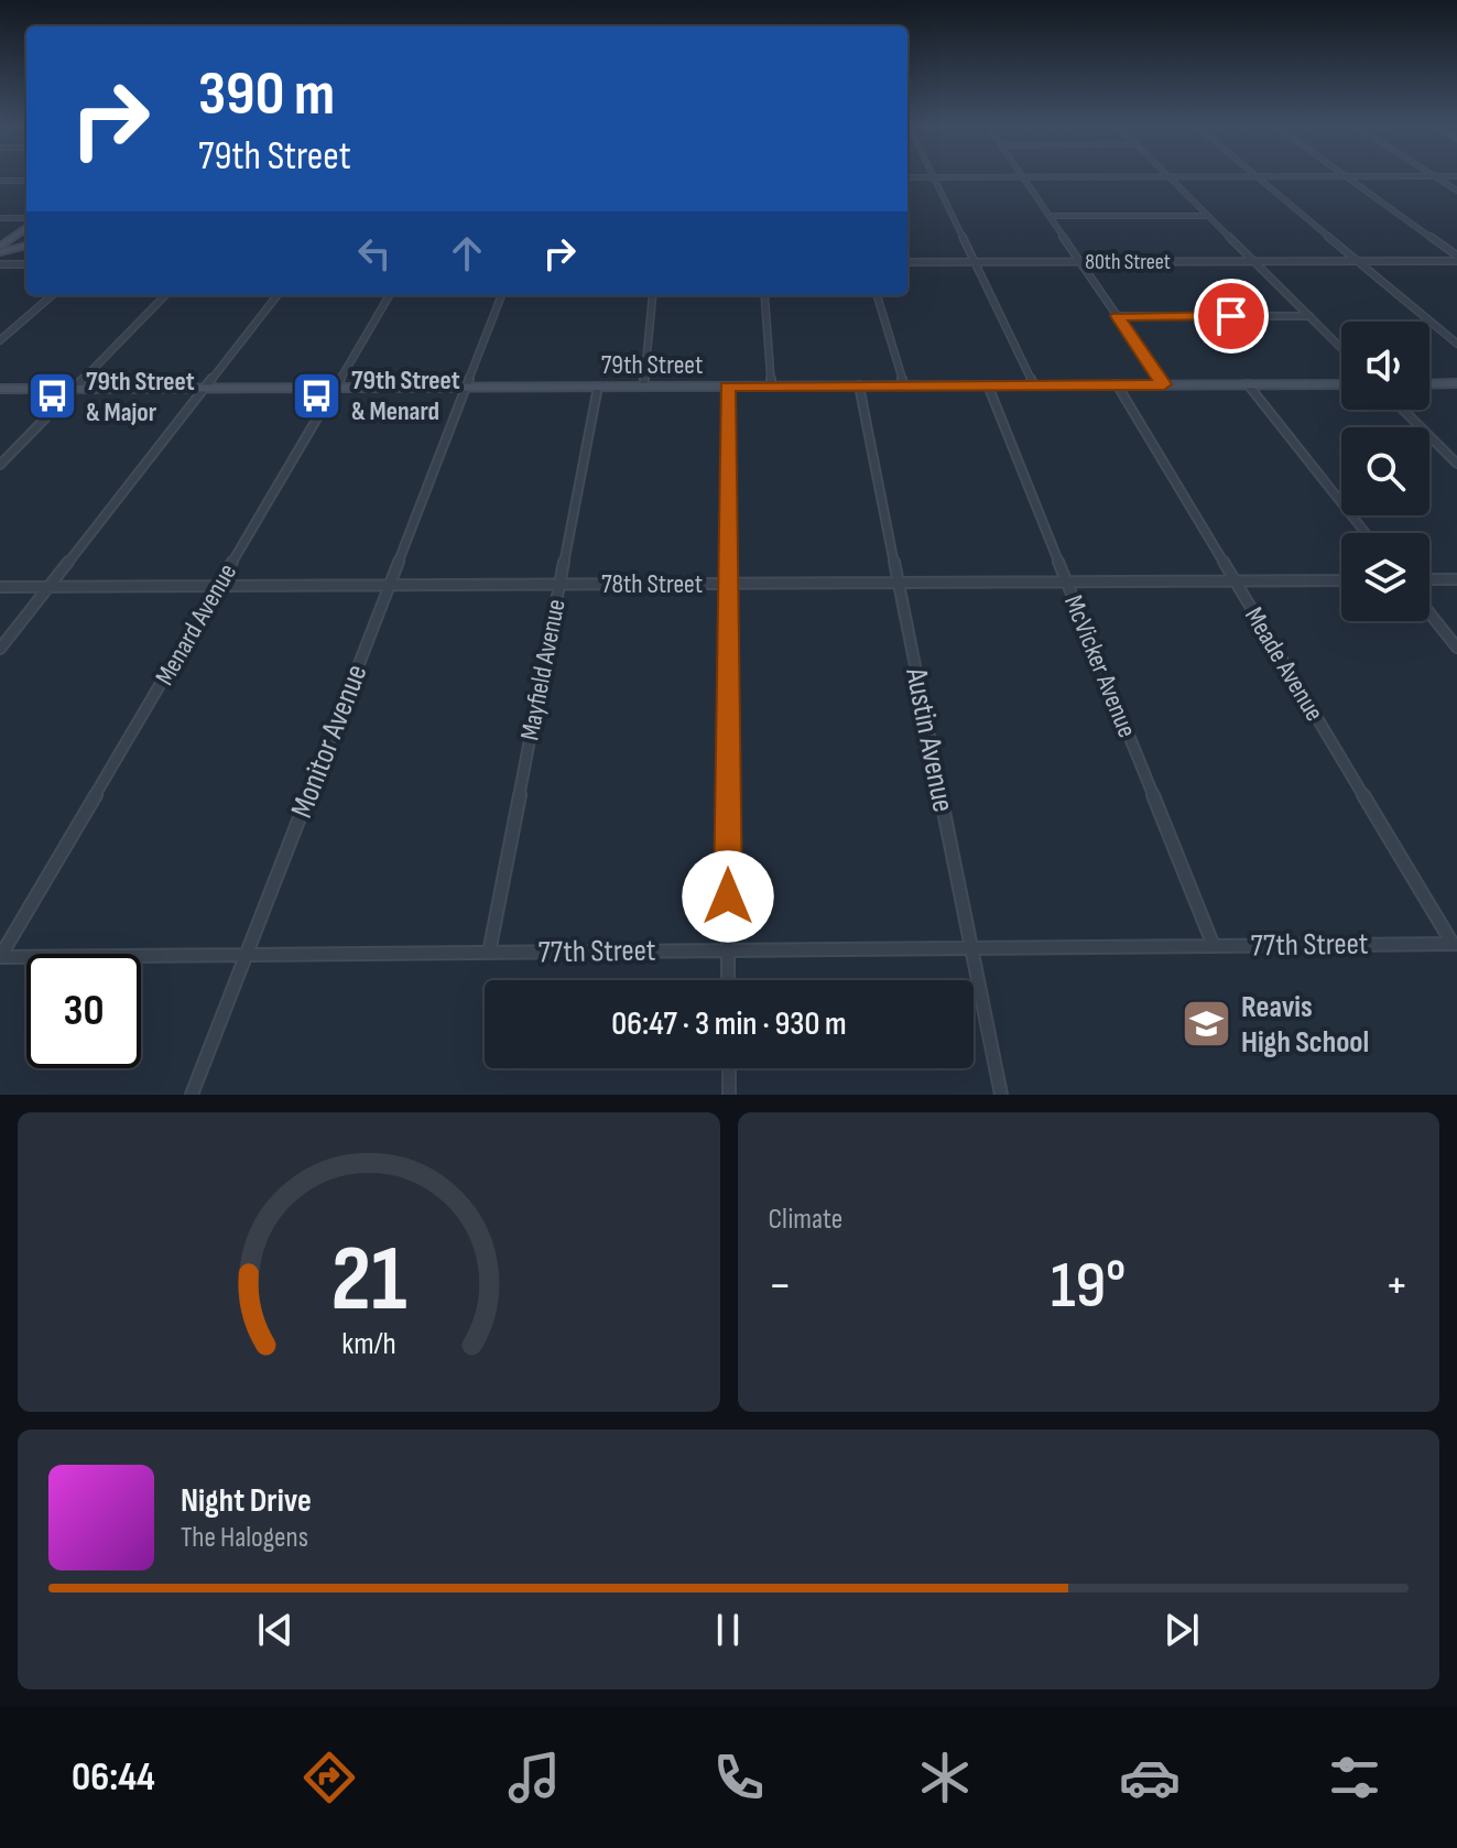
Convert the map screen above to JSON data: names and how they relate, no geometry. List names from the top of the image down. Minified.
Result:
{"streets":{"main road":["79th Street"],"street":["80th Street","78th Street","Menard Avenue","Meade Avenue","McVicker Avenue","Mayfield Avenue","Austin Avenue","Monitor Avenue","77th Street"]},"crossings":[["79th Street","Menard Avenue"],["79th Street","Meade Avenue"],["79th Street","McVicker Avenue"],["79th Street","Mayfield Avenue"],["79th Street","Austin Avenue"],["79th Street","Monitor Avenue"],["78th Street","Menard Avenue"],["78th Street","Meade Avenue"],["78th Street","McVicker Avenue"],["78th Street","Mayfield Avenue"],["78th Street","Austin Avenue"],["78th Street","Monitor Avenue"],["Menard Avenue","77th Street"],["Meade Avenue","77th Street"],["McVicker Avenue","77th Street"],["Mayfield Avenue","77th Street"],["Austin Avenue","77th Street"],["Monitor Avenue","77th Street"]],"places":{"bus stop":["79th Street & Menard","79th Street & Major"],"school or university":["Reavis High School"]},"page":{"turn":["390 m","79th Street"],"limit":"30","trip":"06:47 · 3 min · 930 m","tile":"Climate","heat":["−","19°","+"],"song":["Night Drive","The Halogens"],"tabs":"06:44","gauge":["21","km/h"]}}
